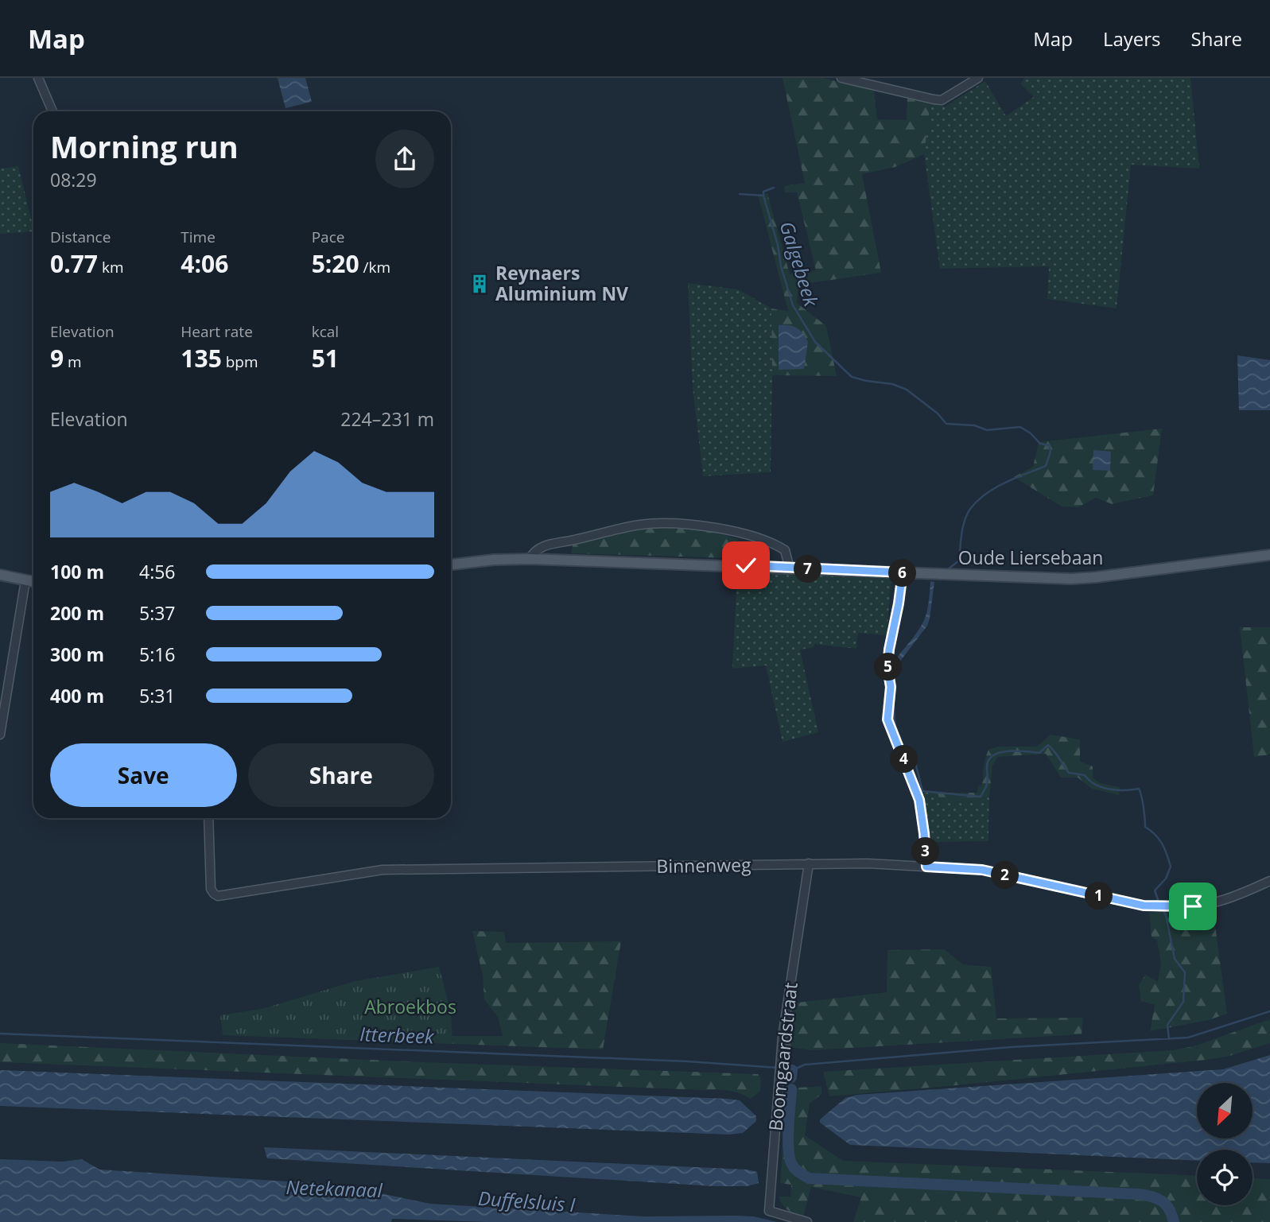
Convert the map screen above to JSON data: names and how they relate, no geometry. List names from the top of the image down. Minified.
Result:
{"streets":{"main road":["Oude Liersebaan"],"street":["Binnenweg","Boomgaardstraat"]},"crossings":[["Binnenweg","Boomgaardstraat"]],"water":["Galgebeek","Itterbeek","Netekanaal","Duffelsluis I"],"parks":["Abroekbos"],"places":{"building":["Reynaers Aluminium NV"]},"north":"bottom left","page":{"header":"Map","nav":["Map","Layers","Share"],"heading":["Morning run","08:29"],"stats":[["Distance","0.77 km"],["Time","4:06"],["Pace","5:20 /km"],["Elevation","9 m"],["Heart rate","135 bpm"],["kcal","51"]],"chart":["Elevation","224–231 m"],"list":[{"name":"100 m","note":"4:56"},{"name":"200 m","note":"5:37"},{"name":"300 m","note":"5:16"},{"name":"400 m","note":"5:31"}],"pins":["7","6","5","4","3","2","1"],"buttons":["Save","Share"]}}
